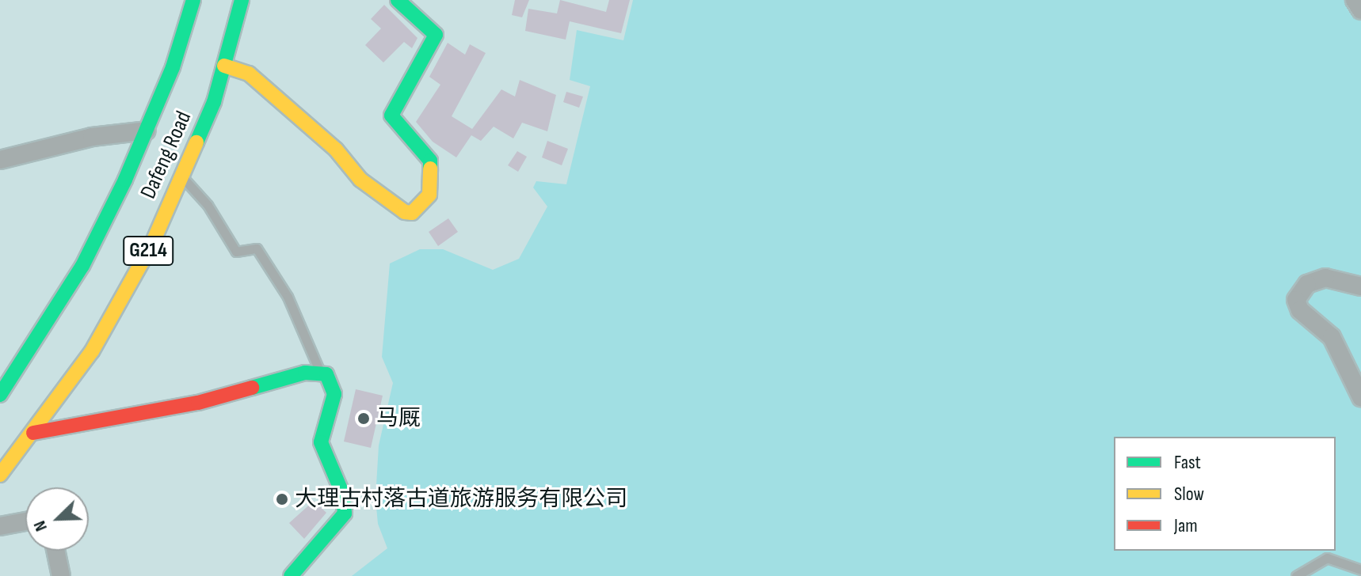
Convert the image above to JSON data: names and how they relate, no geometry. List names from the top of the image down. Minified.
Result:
{"streets":{"main road":["Dafeng Road","G214"]},"places":["马厩","大理古村落古道旅游服务有限公司"],"legend":["Fast","Slow","Jam"],"north":"bottom left"}
